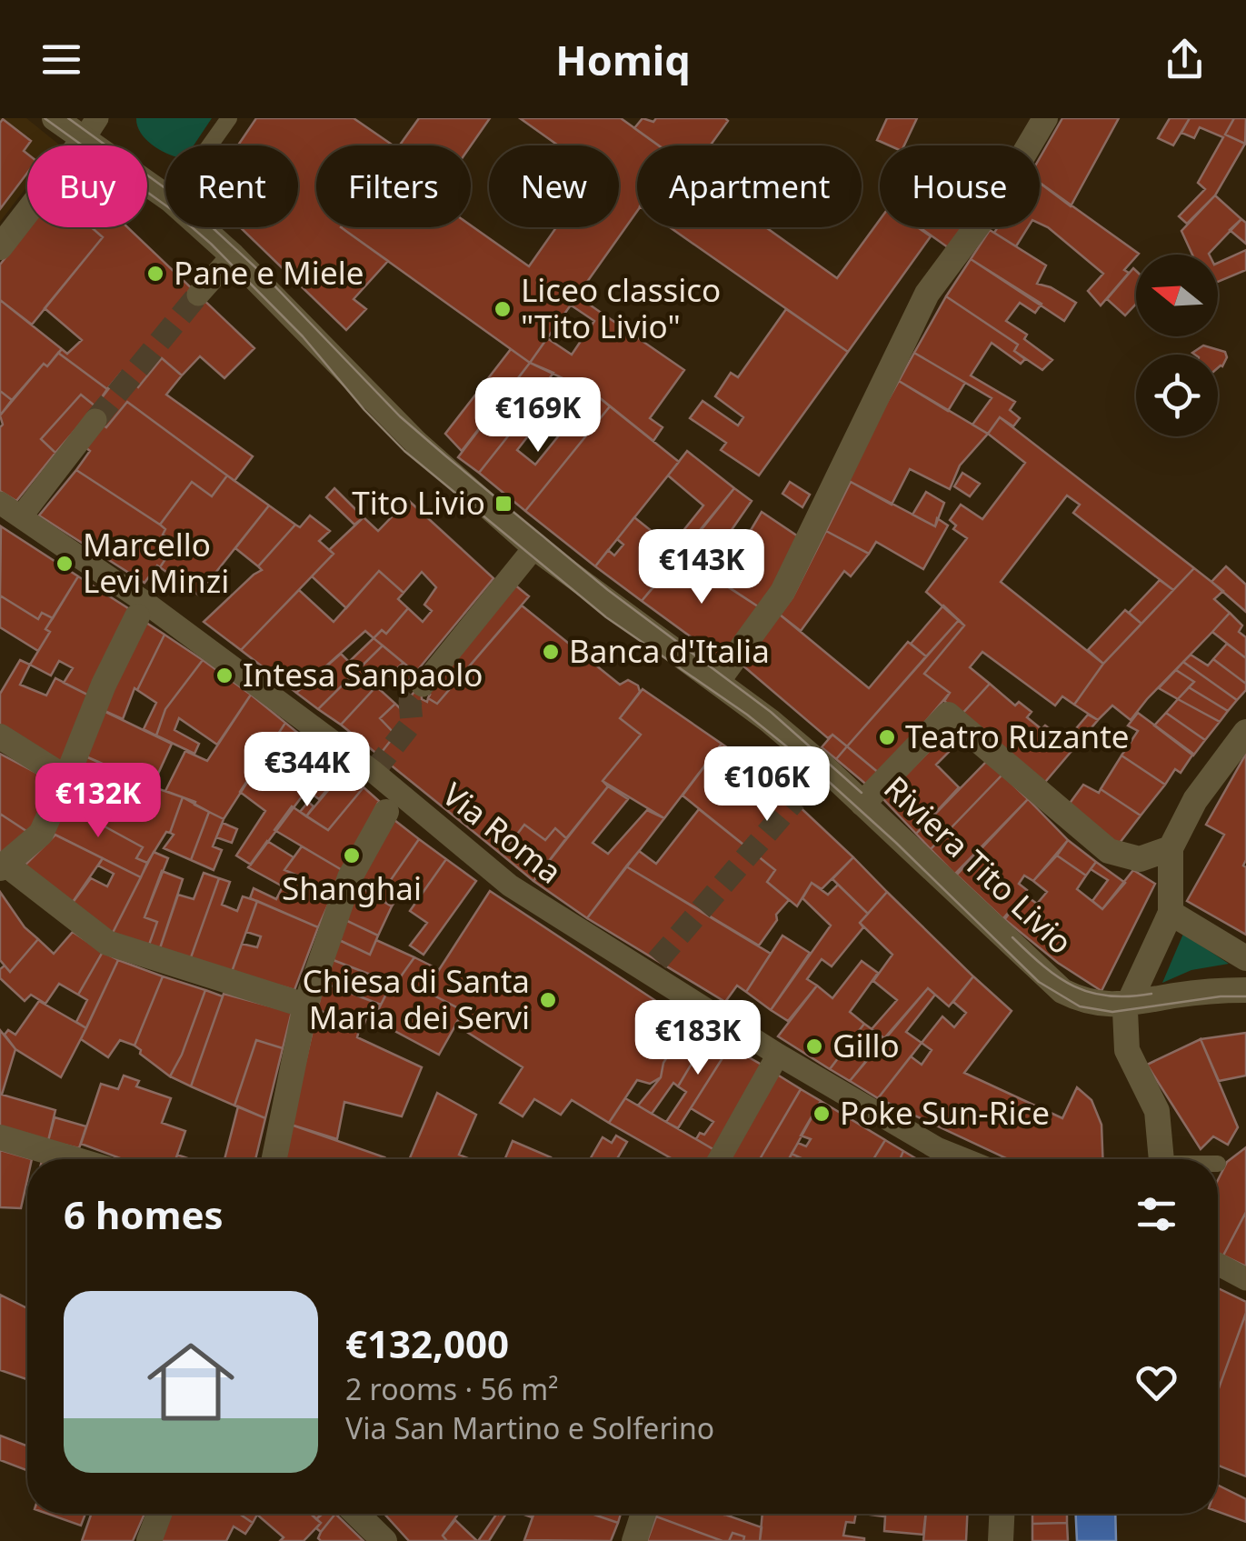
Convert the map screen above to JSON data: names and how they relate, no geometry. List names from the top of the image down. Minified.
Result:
{"streets":{"street":["Via Roma","Riviera Tito Livio"]},"places":{"other":["Pane e Miele","Liceo classico \"Tito Livio\"","Marcello Levi Minzi","Banca d'Italia","Intesa Sanpaolo","Teatro Ruzante","Shanghai","Chiesa di Santa Maria dei Servi","Gillo","Poke Sun-Rice"],"transit":["Tito Livio"]},"north":"left","page":{"header":"Homiq","chip":["Buy","Rent","Filters","New","Apartment","House"],"price":["€169K","€143K","€344K","€106K","€132K","€183K"],"heading":"6 homes","list":[{"name":"€132,000","note":"2 rooms · 56 m² · Via San Martino e Solferino"}]}}
